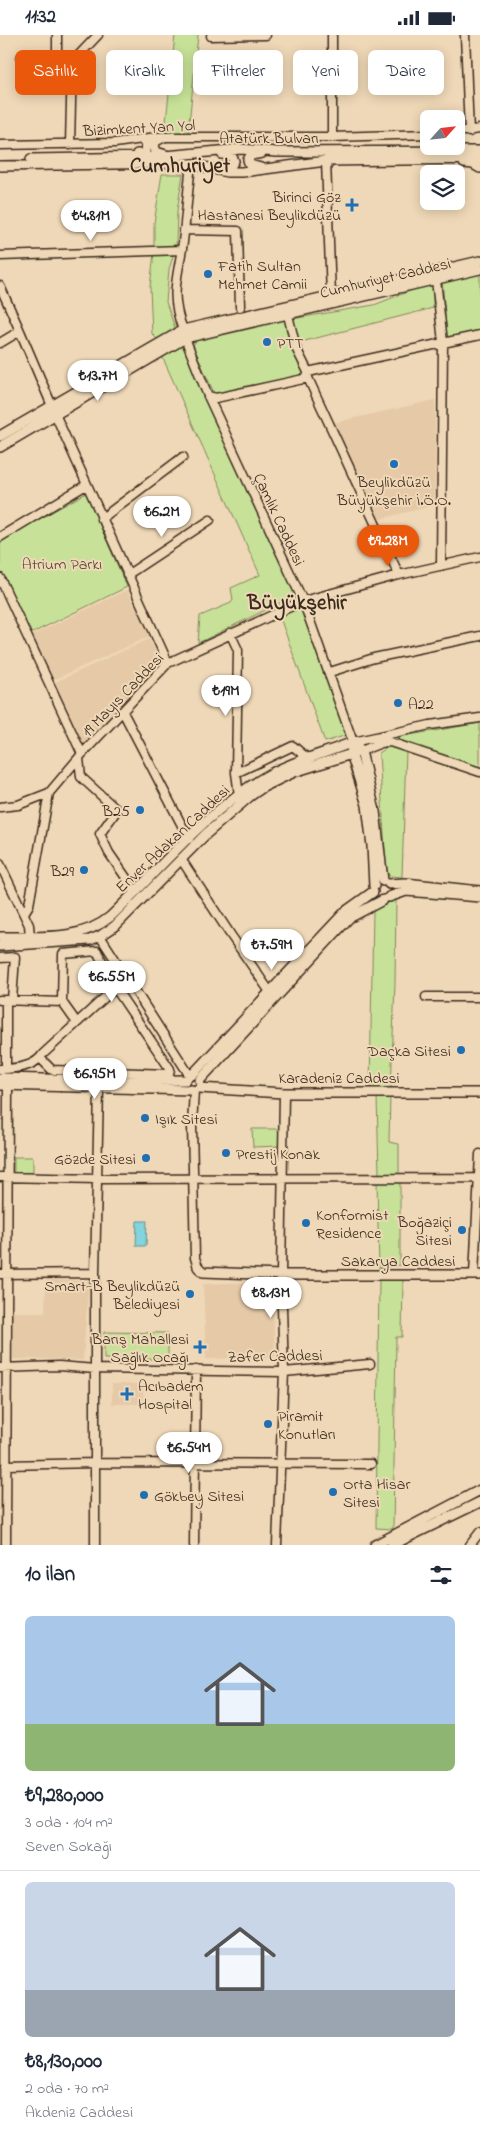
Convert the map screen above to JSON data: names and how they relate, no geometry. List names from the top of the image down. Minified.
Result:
{"streets":{"main road":["Atatürk Bulvarı","Cumhuriyet Caddesi","Enver Adakan Caddesi","Karadeniz Caddesi","Sakarya Caddesi"],"street":["Bizimkent Yan Yol","Çamlık Caddesi","19 Mayıs Caddesi","Zafer Caddesi"]},"crossings":[["Atatürk Bulvarı","Çamlık Caddesi"],["Cumhuriyet Caddesi","Çamlık Caddesi"],["Çamlık Caddesi","19 Mayıs Caddesi"],["Çamlık Caddesi","Enver Adakan Caddesi"]],"districts":["Cumhuriyet","Büyükşehir"],"parks":["Atrium Parkı"],"places":{"health":["Birinci Göz Hastanesi Beylikdüzü","Barış Mahallesi Sağlık Ocağı","Acıbadem Hospital"],"other":["Fatih Sultan Mehmet Camii","PTT","Beylikdüzü Büyükşehir İ.Ö.O.","A22","B25","B29","Daçka Sitesi","Işık Sitesi","Prestij Konak","Gözde Sitesi","Konformist Residence","Boğaziçi Sitesi","Smart-B Beylikdüzü Belediyesi","Piramit Konutları","Orta Hisar Sitesi","Gökbey Sitesi"]},"north":"top right","page":{"status":"11:32","chip":["Satılık","Kiralık","Filtreler","Yeni","Daire"],"price":["₺4.81M","₺13.7M","₺6.2M","₺9.28M","₺19M","₺7.59M","₺6.55M","₺6.95M","₺8.13M","₺6.54M"],"heading":"10 ilan","list":[{"name":"₺9,280,000","note":"3 oda · 104 m² · Seven Sokağı"},{"name":"₺8,130,000","note":"2 oda · 70 m² · Akdeniz Caddesi"}]}}
